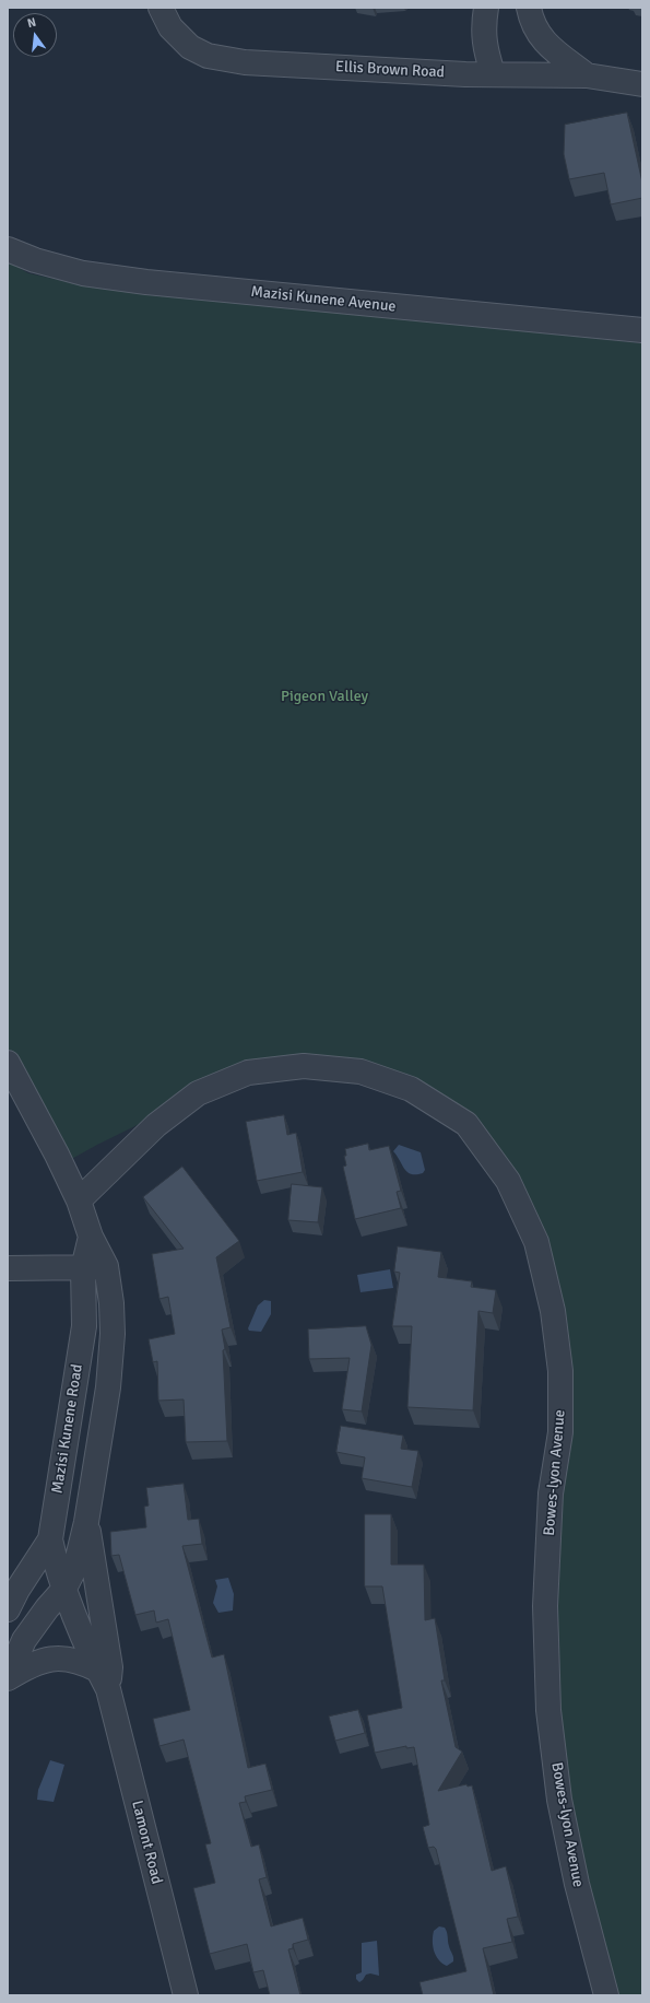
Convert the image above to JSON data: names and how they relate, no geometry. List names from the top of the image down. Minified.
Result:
{"streets":{"street":["Ellis Brown Road","Mazisi Kunene Avenue","Mazisi Kunene Road","Bowes-lyon Avenue","Lamont Road"]},"crossings":[["Mazisi Kunene Road","Bowes-lyon Avenue"],["Mazisi Kunene Road","Lamont Road"]],"parks":["Pigeon Valley"],"north":"top"}
